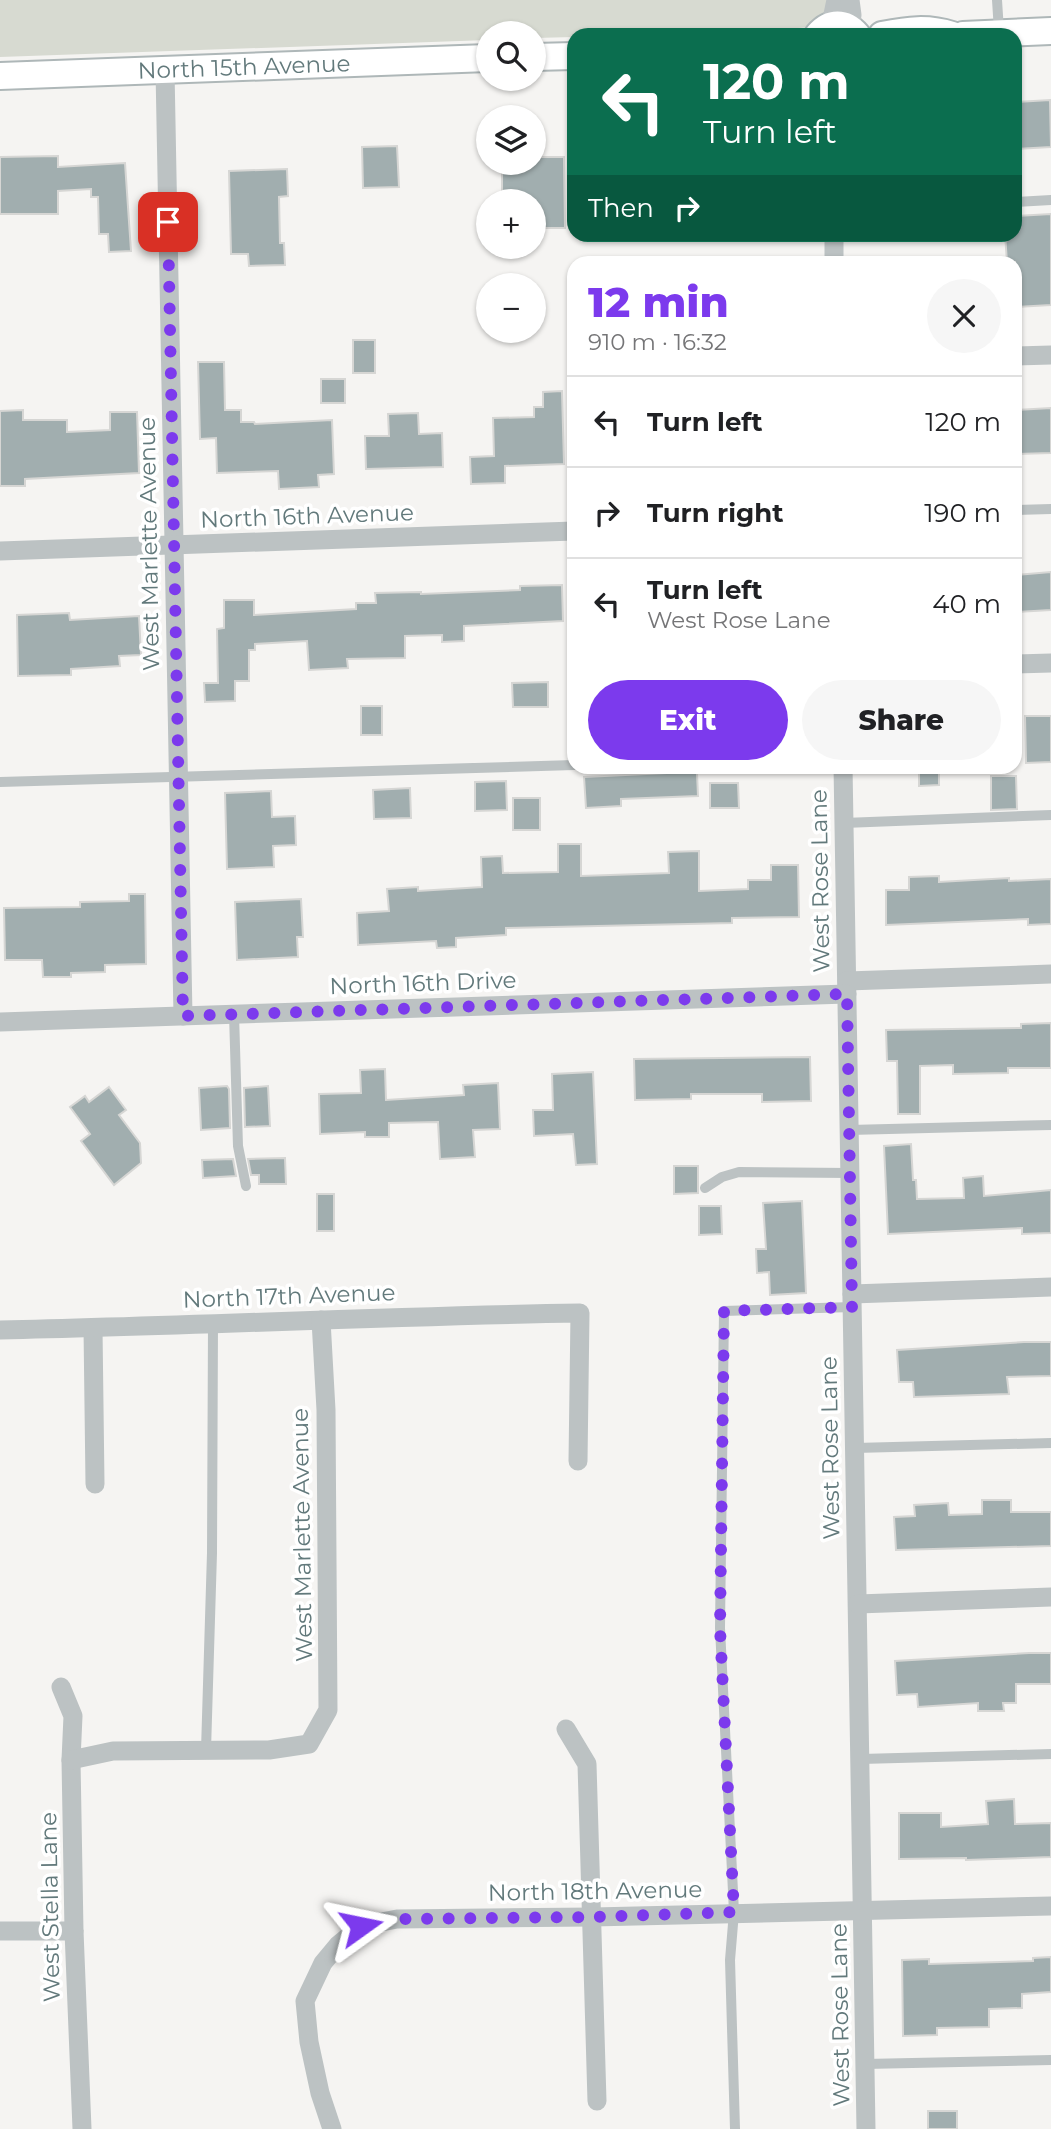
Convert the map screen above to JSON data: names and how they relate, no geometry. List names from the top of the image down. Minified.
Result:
{"streets":{"street":["North 15th Avenue","North 16th Avenue","West Marlette Avenue","West Rose Lane","North 16th Drive","North 17th Avenue","North 18th Avenue","West Stella Lane"]},"crossings":[["North 15th Avenue","West Marlette Avenue"],["North 16th Avenue","West Marlette Avenue"],["West Marlette Avenue","North 16th Drive"],["West Marlette Avenue","North 17th Avenue"],["West Rose Lane","North 16th Drive"],["West Rose Lane","North 18th Avenue"]],"page":{"map_buttons":["+","−"],"turn":["120 m","Turn left"],"then":"Then","heading":["12 min","910 m · 16:32"],"list":[{"name":"Turn left","value":"120 m"},{"name":"Turn right","value":"190 m"},{"name":"Turn left","note":"West Rose Lane","value":"40 m"}],"buttons":["Exit","Share"]}}
